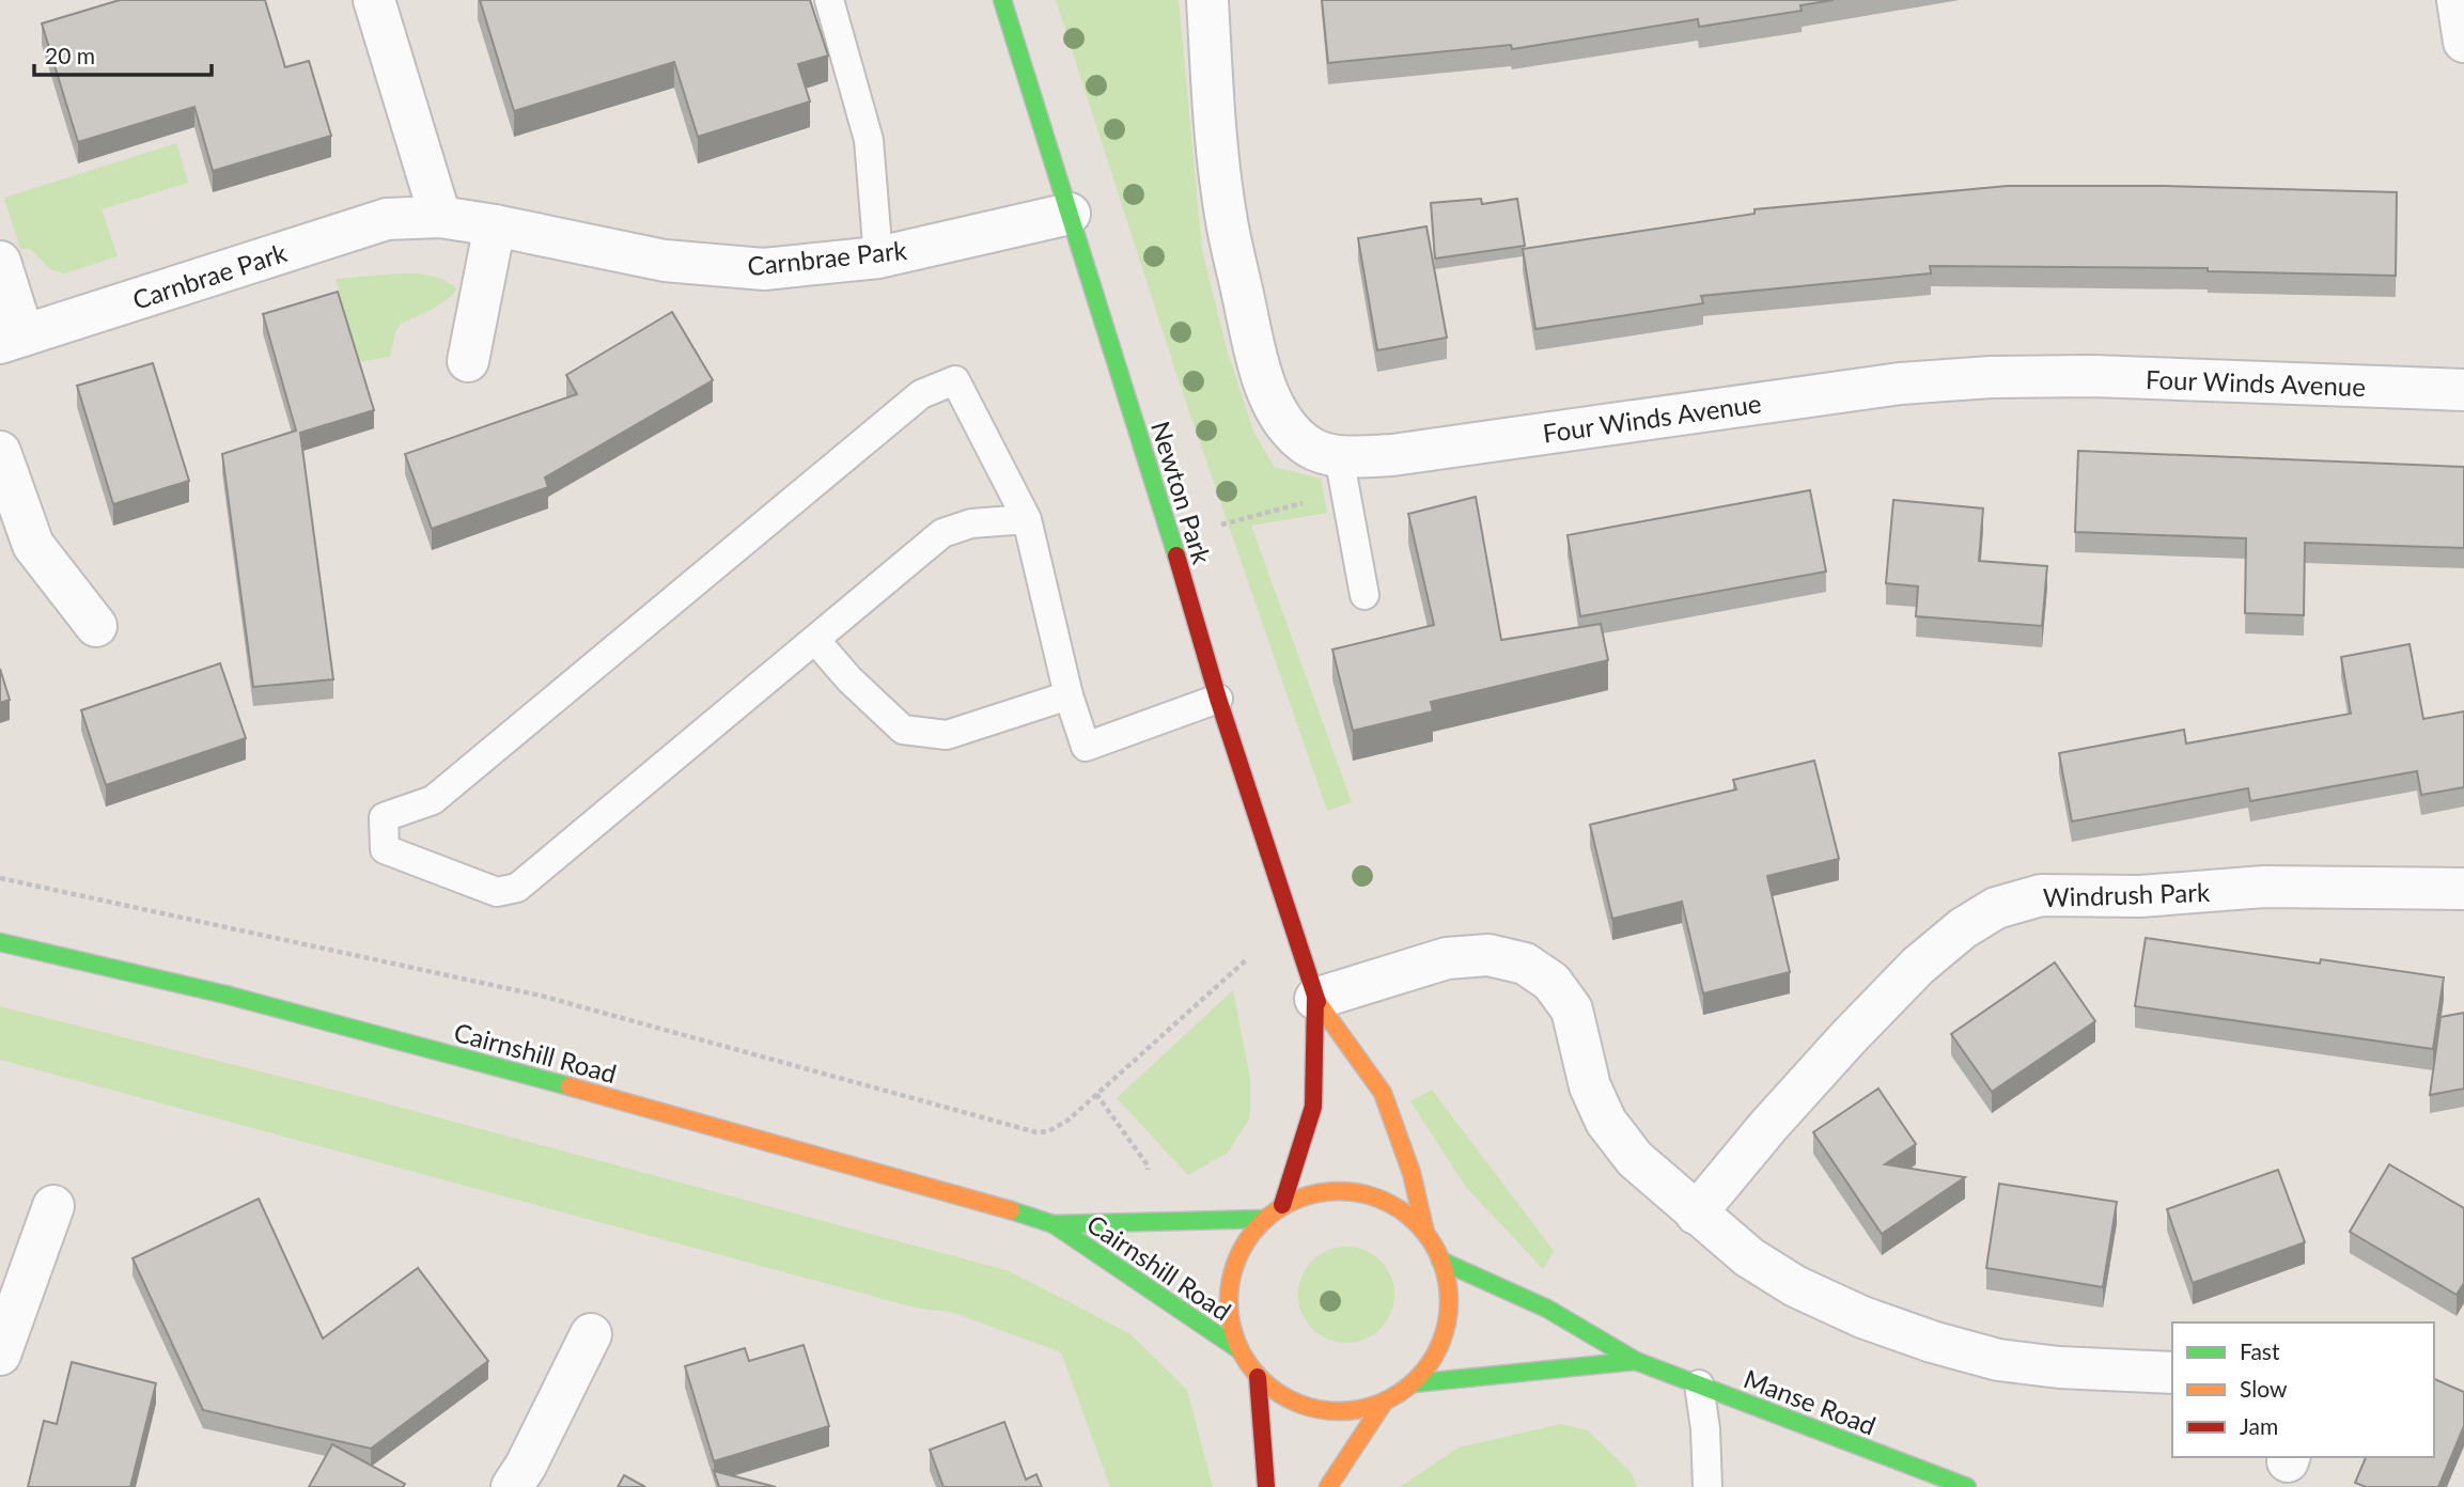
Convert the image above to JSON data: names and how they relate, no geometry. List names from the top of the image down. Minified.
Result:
{"streets":{"street":["Carnbrae Park","Four Winds Avenue","Newton Park","Windrush Park","Cairnshill Road","Manse Road"]},"crossings":[["Carnbrae Park","Newton Park"],["Newton Park","Cairnshill Road"],["Newton Park","Manse Road"],["Cairnshill Road","Manse Road"]],"legend":["Fast","Slow","Jam"],"scale_bar":"20 m"}
